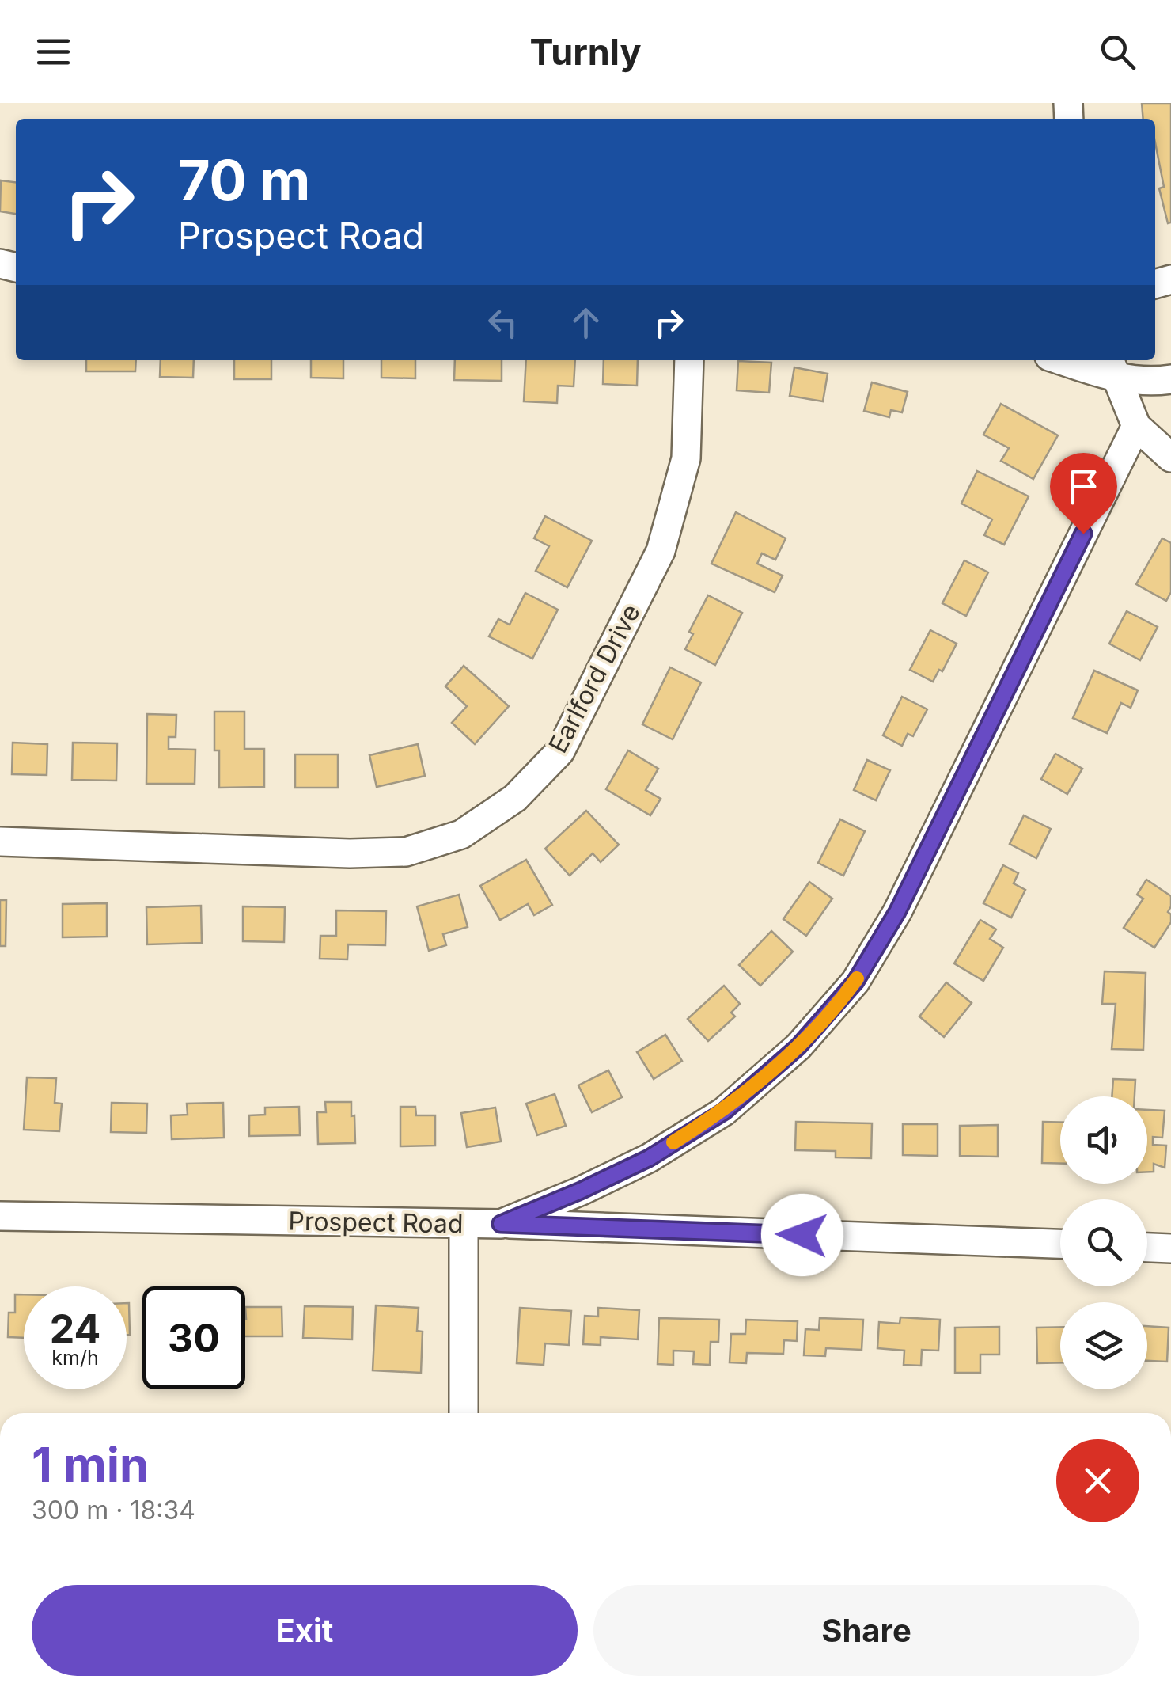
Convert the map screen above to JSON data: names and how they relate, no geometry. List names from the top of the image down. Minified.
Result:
{"streets":{"street":["Earlford Drive","Prospect Road"]},"page":{"header":"Turnly","turn":["70 m","Prospect Road"],"speed":"24 km/h","limit":"30","heading":["1 min","300 m · 18:34"],"buttons":["Exit","Share"]}}
